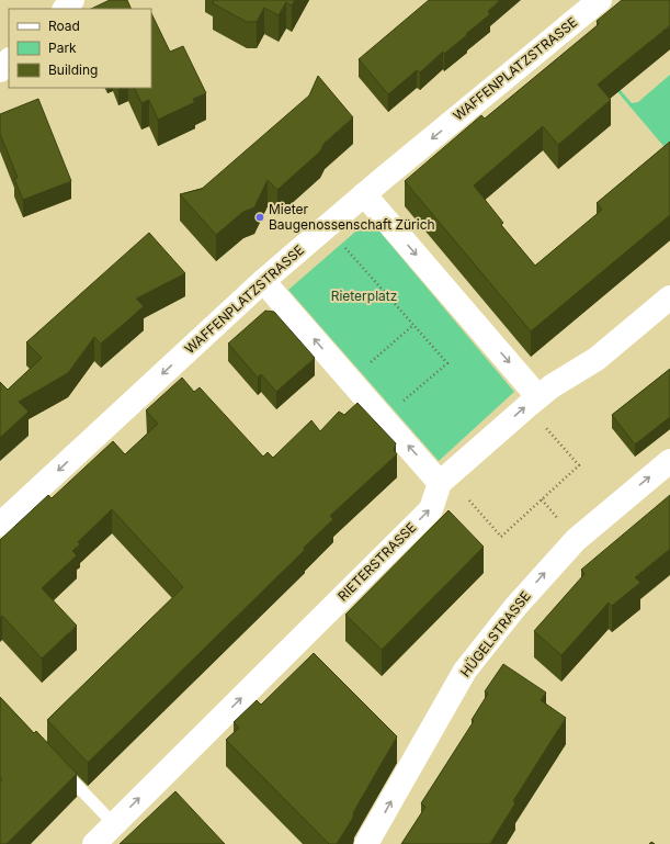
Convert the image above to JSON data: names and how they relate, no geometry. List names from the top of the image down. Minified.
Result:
{"streets":{"street":["WAFFENPLATZSTRASSE","RIETERSTRASSE","HÜGELSTRASSE"]},"one_way":["WAFFENPLATZSTRASSE","RIETERSTRASSE"],"parks":["Rieterplatz"],"places":["Mieter Baugenossenschaft Zürich"],"legend":["Road","Park","Building"]}
